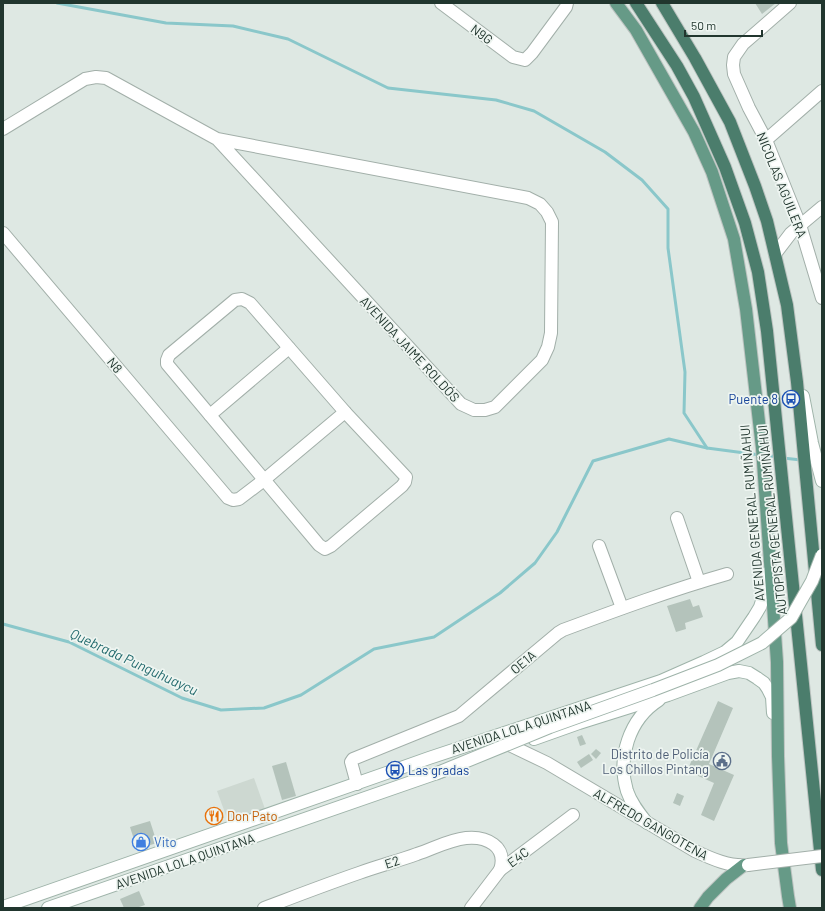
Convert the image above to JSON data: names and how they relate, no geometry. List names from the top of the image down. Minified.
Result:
{"streets":{"highway":["AUTOPISTA GENERAL RUMIÑAHUI"],"main road":["AVENIDA GENERAL RUMIÑAHUI"],"street":["N9G","NICOLAS AGUILERA","AVENIDA JAIME ROLDÓS","N8","OE1A","AVENIDA LOLA QUINTANA","ALFREDO GANGOTENA","E4C","E2"]},"crossings":[["AVENIDA GENERAL RUMIÑAHUI","AVENIDA LOLA QUINTANA"],["OE1A","AVENIDA LOLA QUINTANA"],["AVENIDA LOLA QUINTANA","ALFREDO GANGOTENA"],["E4C","E2"]],"water":["Quebrada Punguhuaycu"],"places":{"bus stop":["Puente 8","Las gradas"],"public building":["Distrito de Policía Los Chillos Pintang"],"restaurant":["Don Pato"],"shop":["Vito"]},"scale_bar":"50 m"}
